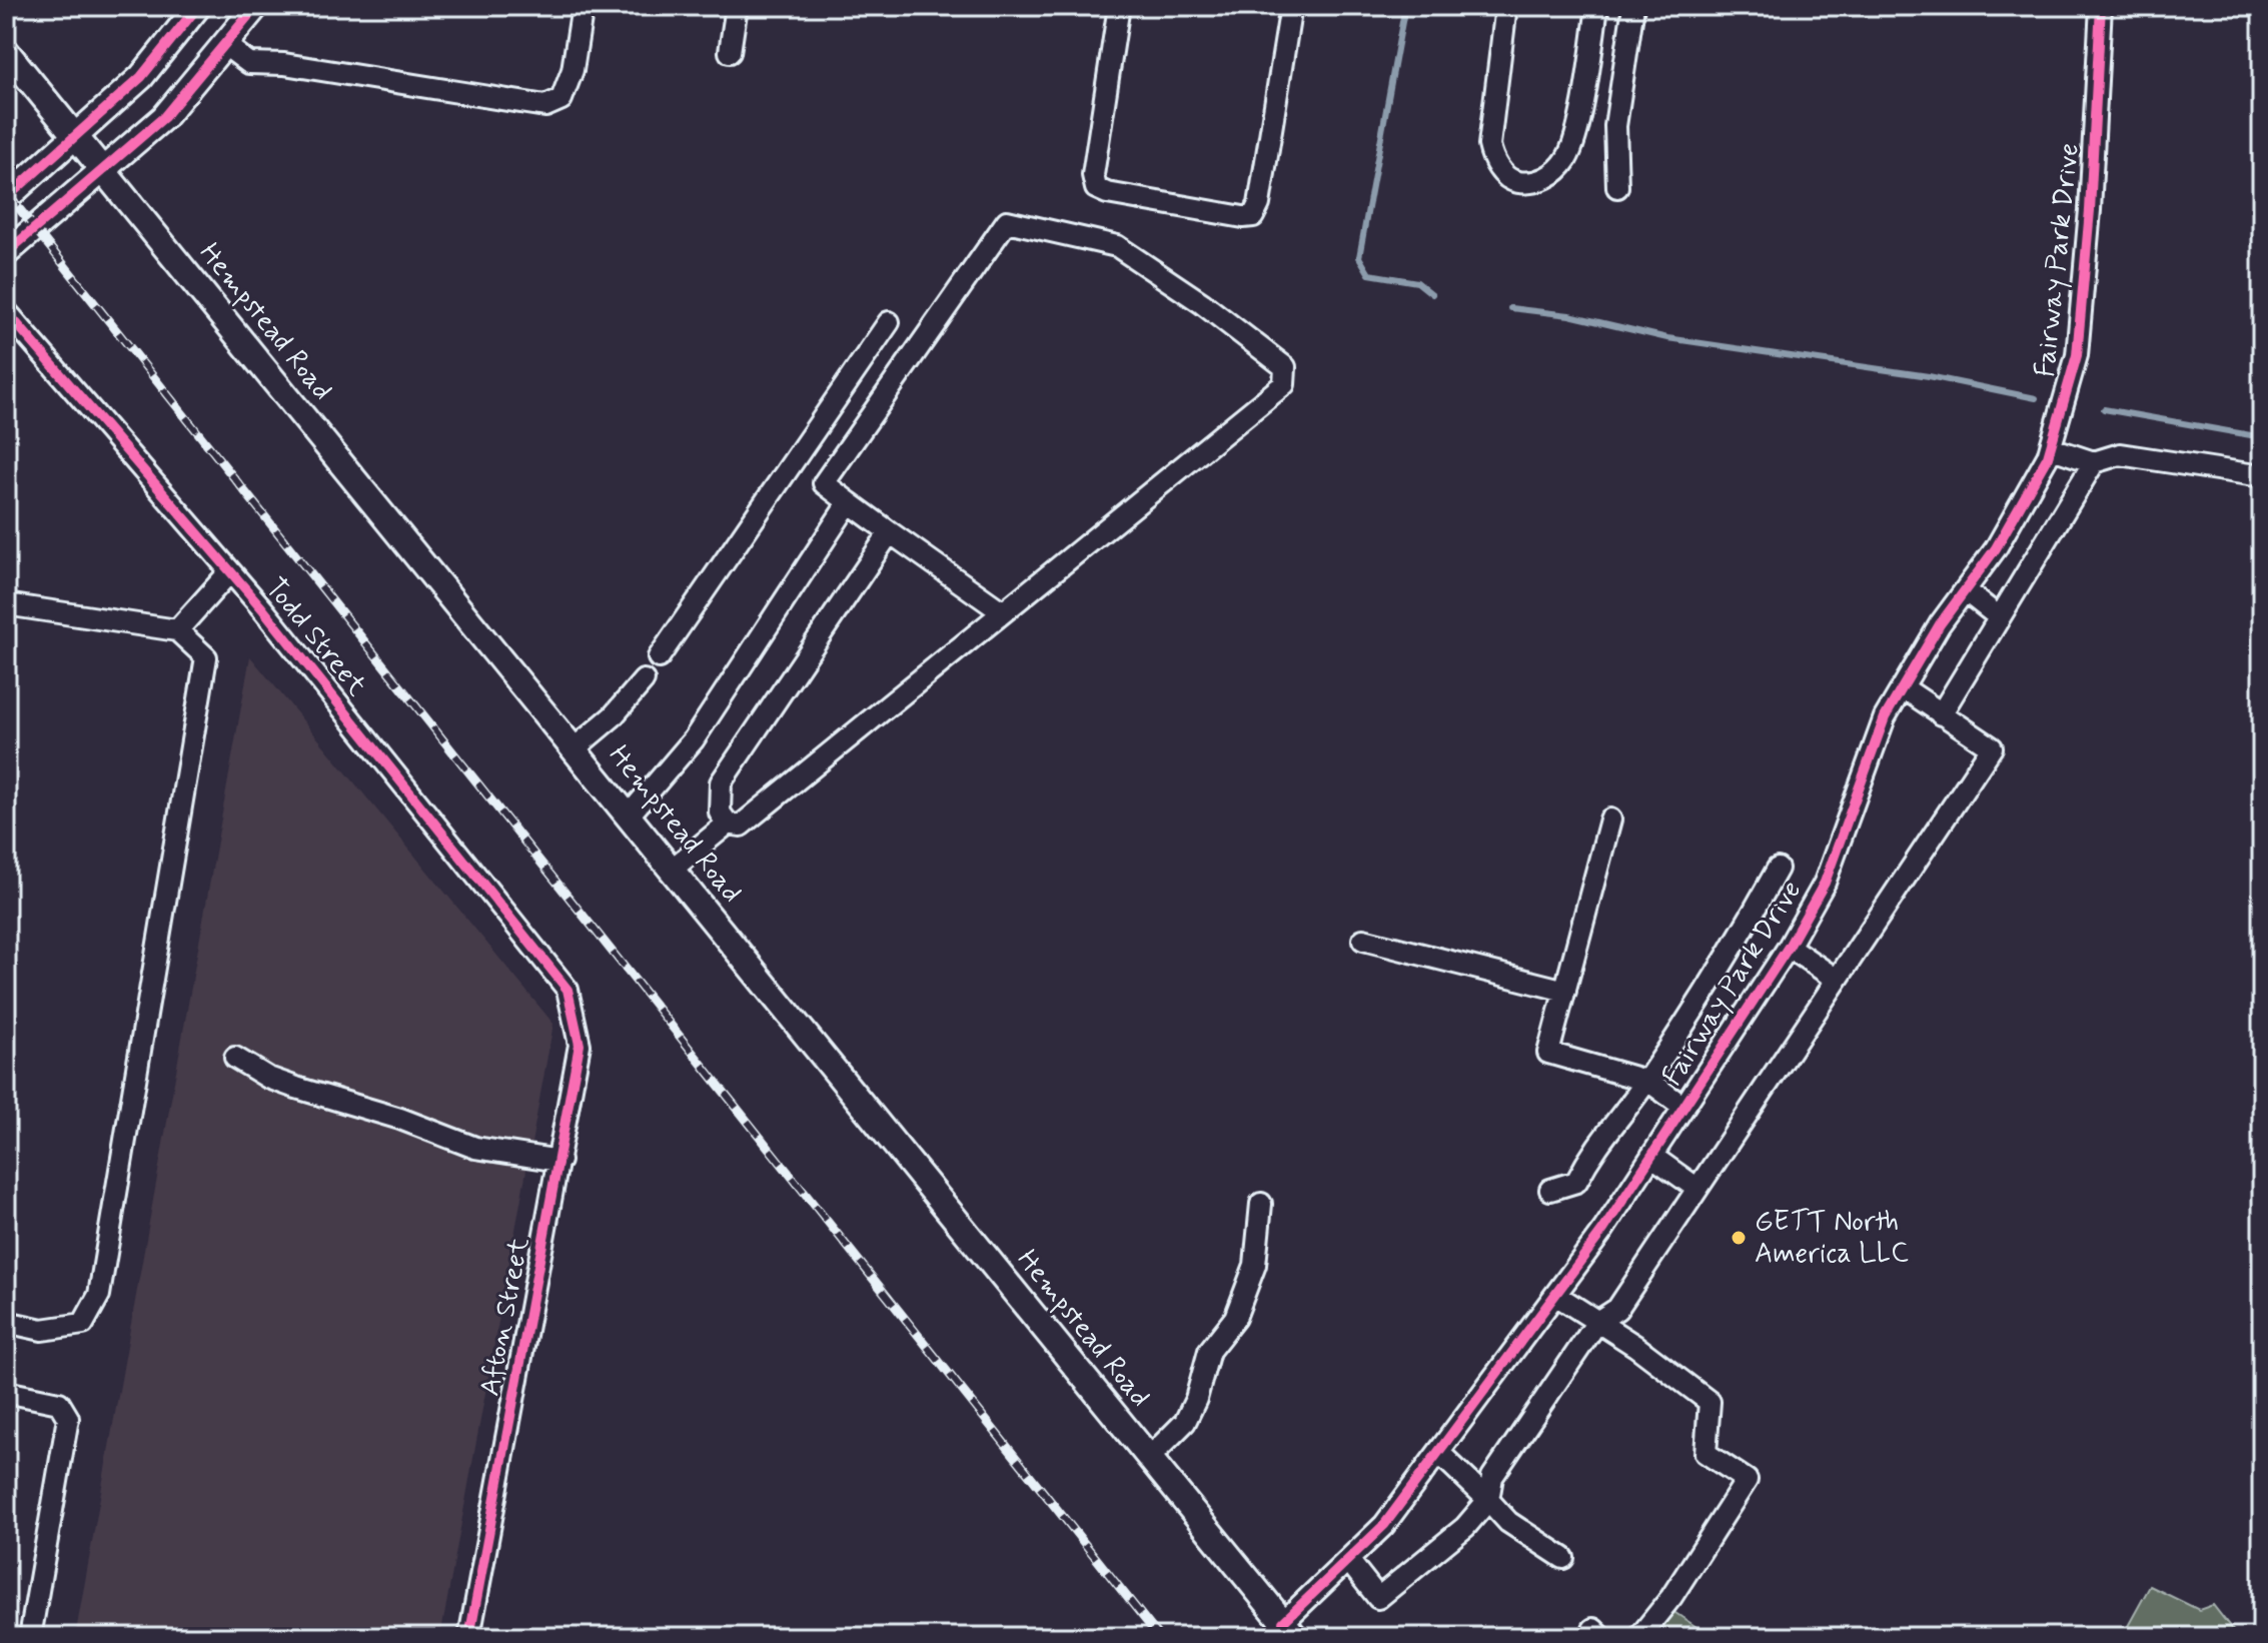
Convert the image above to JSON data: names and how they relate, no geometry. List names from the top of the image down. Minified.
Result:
{"streets":{"main road":["Hempstead Road"],"street":["Fairway Park Drive","Todd Street","Afton Street"]},"crossings":[["Fairway Park Drive","Hempstead Road"],["Todd Street","Afton Street"]],"places":["GETT North America LLC"]}
